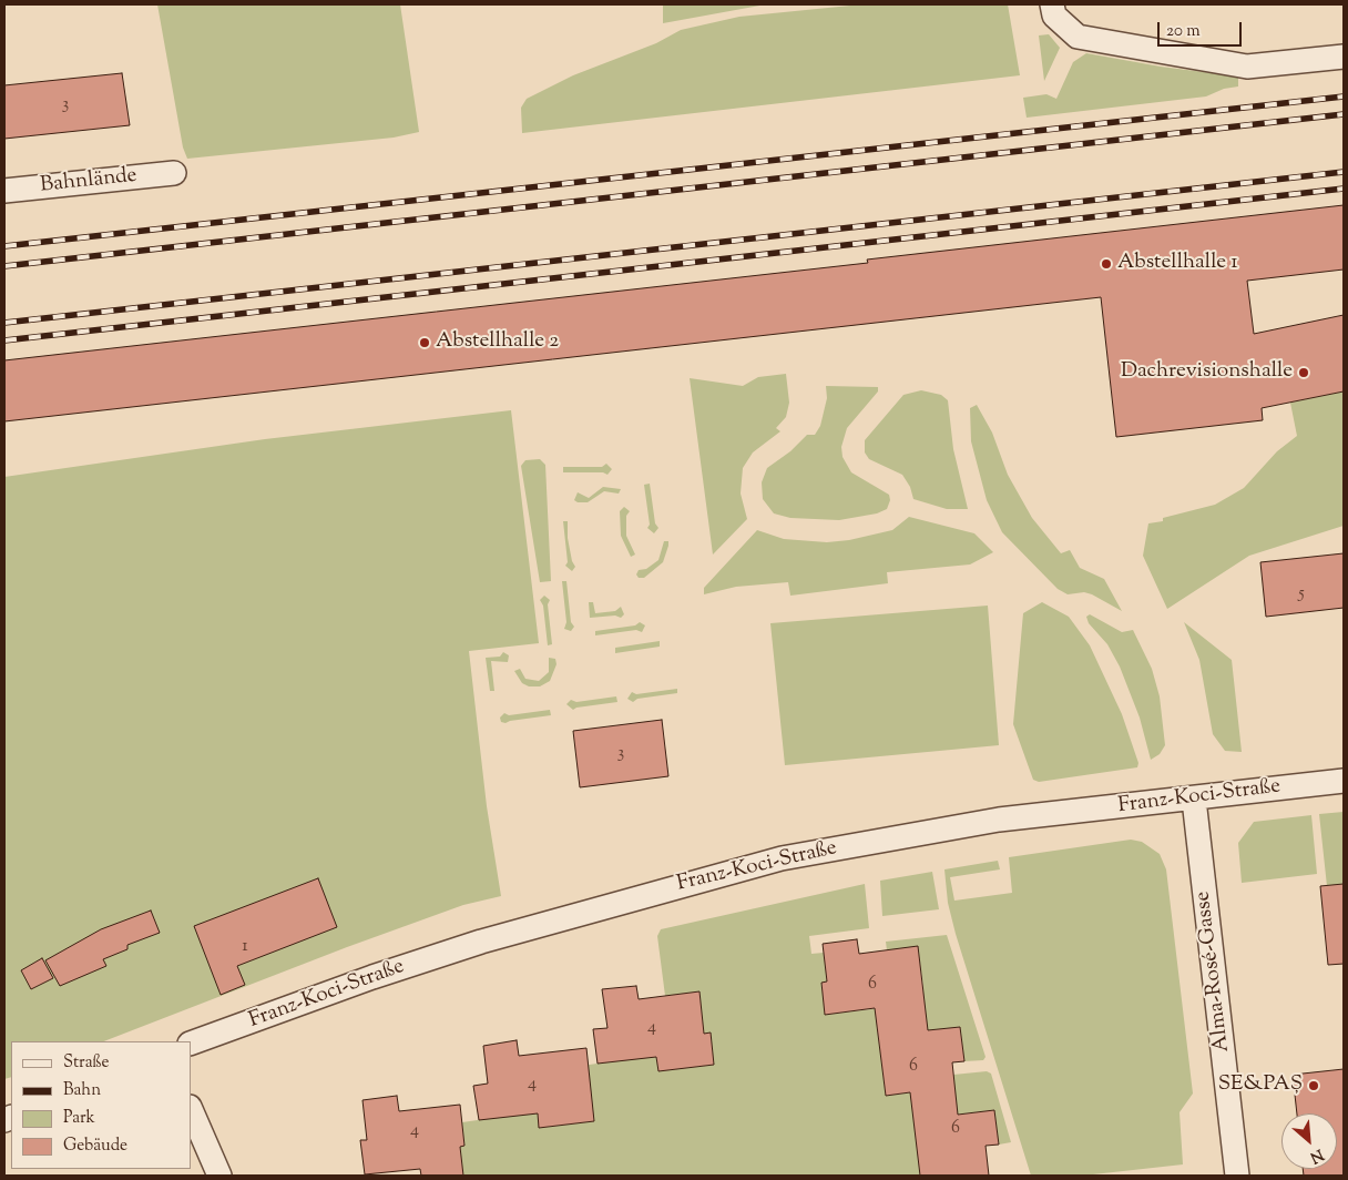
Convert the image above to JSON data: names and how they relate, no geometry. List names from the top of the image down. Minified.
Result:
{"streets":{"street":["Bahnlände","Franz-Koci-Straße","Alma-Rosé-Gasse"]},"crossings":[["Franz-Koci-Straße","Alma-Rosé-Gasse"]],"places":["Abstellhalle 1","Abstellhalle 2","Dachrevisionshalle","SE&PAŞ"],"house_numbers":["3","5","3","1","6","4","6","4","6","4"],"legend":["Straße","Bahn","Park","Gebäude"],"scale_bar":"20 m","north":"bottom right"}
